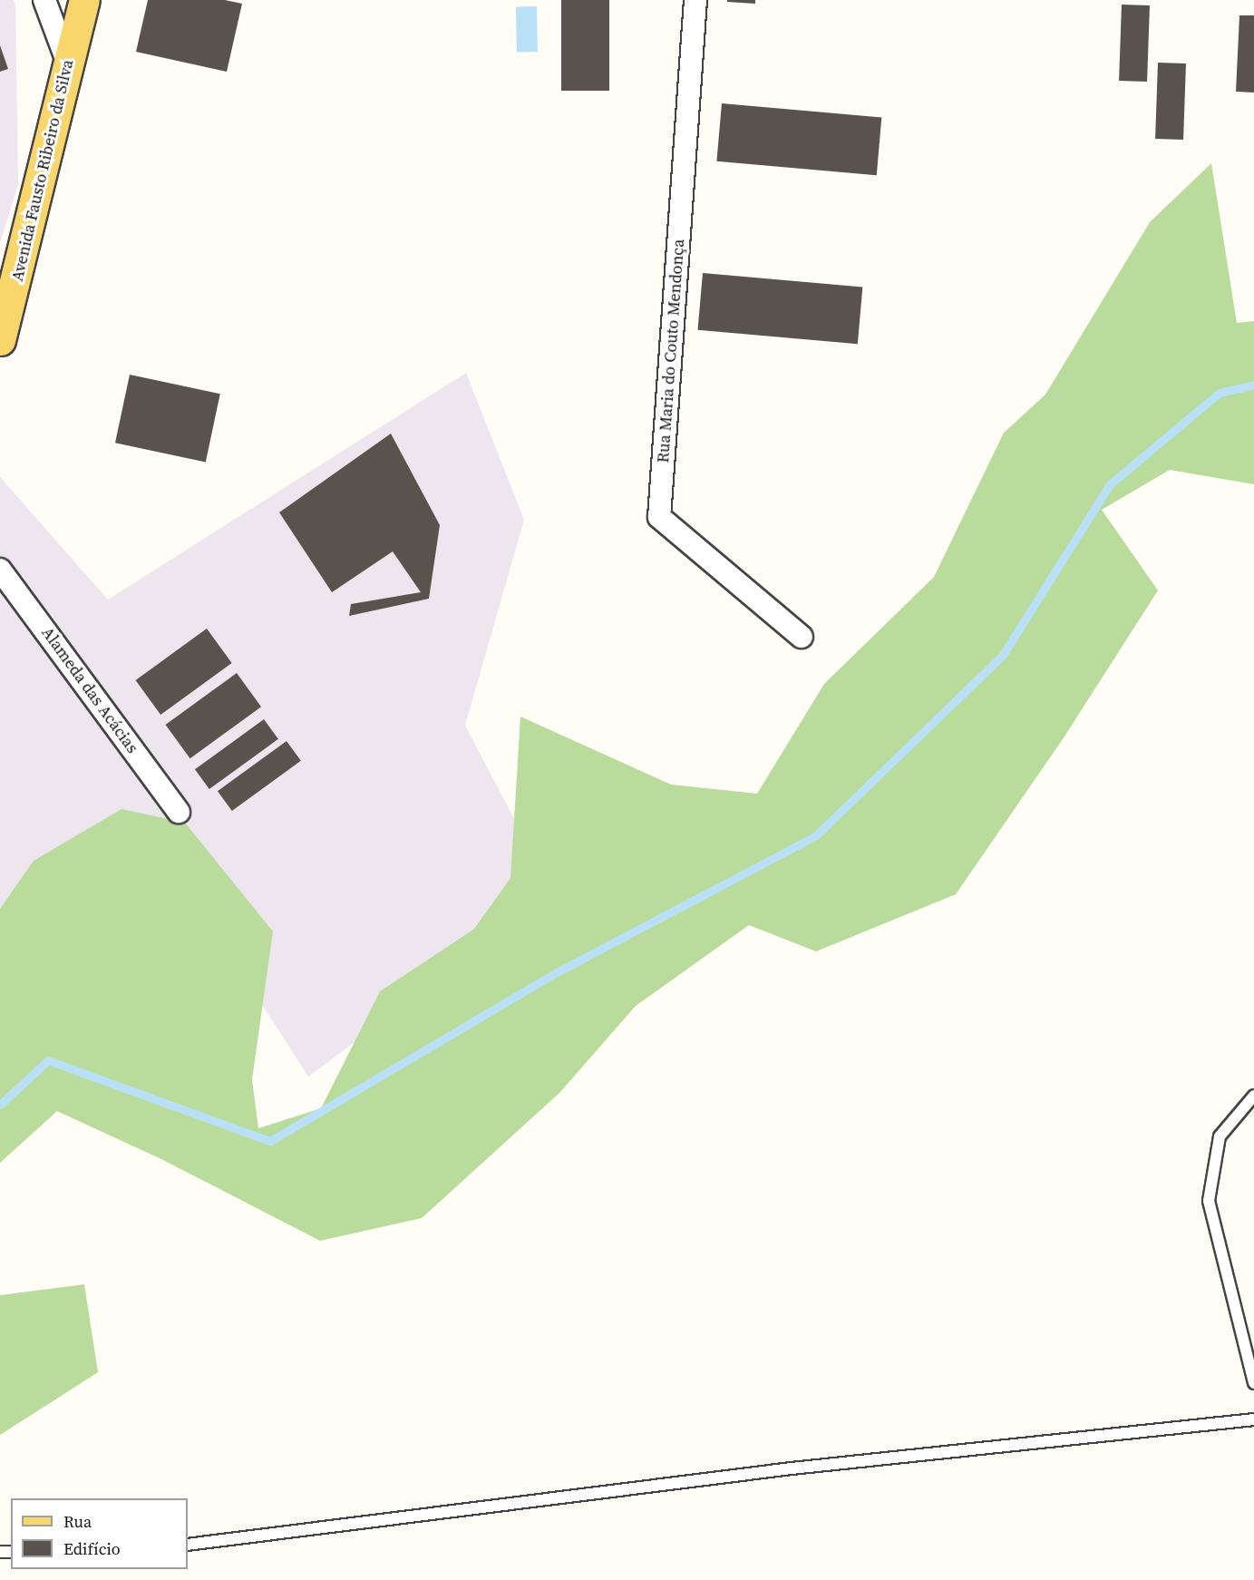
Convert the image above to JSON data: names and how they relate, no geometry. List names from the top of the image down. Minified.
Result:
{"streets":{"main road":["Avenida Fausto Ribeiro da Silva"],"street":["Rua Maria do Couto Mendonça","Alameda das Acácias"]},"legend":["Rua","Edifício"]}
